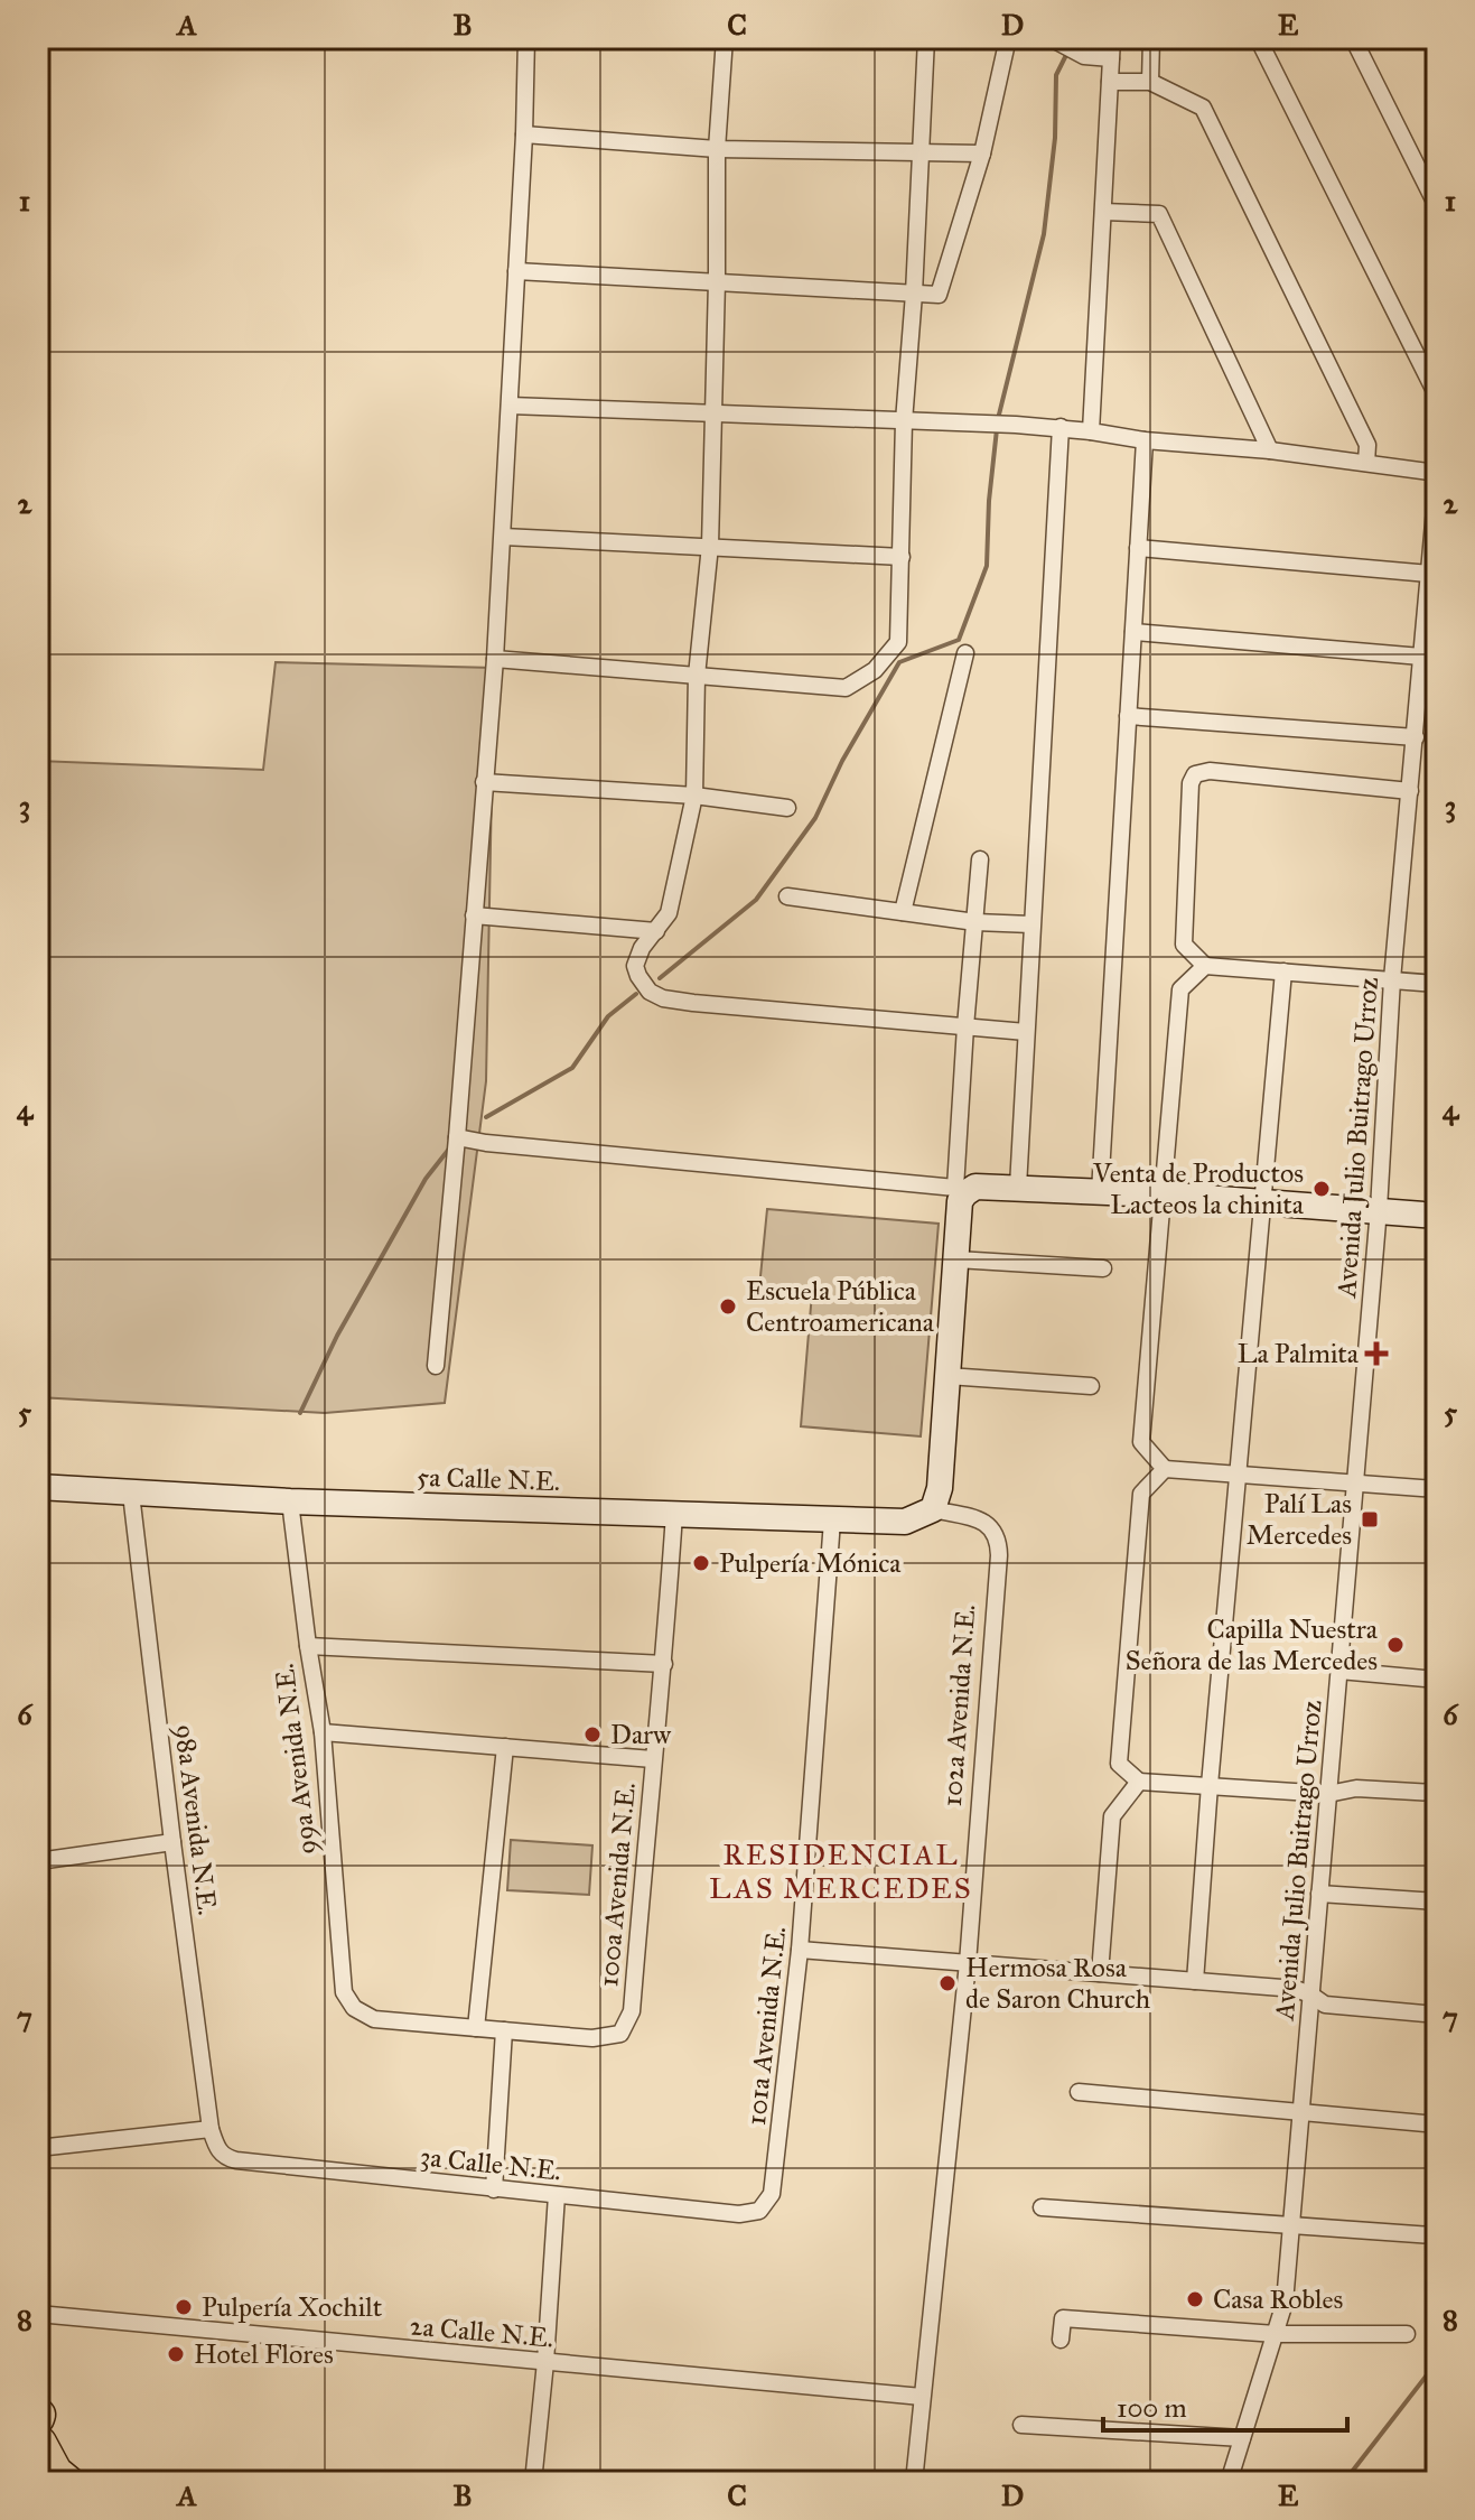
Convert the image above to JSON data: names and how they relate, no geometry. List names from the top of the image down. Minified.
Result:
{"streets":{"street":["Avenida Julio Buitrago Urroz","5a Calle N.E.","102a Avenida N.E.","99a Avenida N.E.","98a Avenida N.E.","100a Avenida N.E.","101a Avenida N.E.","3a Calle N.E.","2a Calle N.E."]},"crossings":[["5a Calle N.E.","102a Avenida N.E."],["5a Calle N.E.","99a Avenida N.E."],["5a Calle N.E.","98a Avenida N.E."],["5a Calle N.E.","100a Avenida N.E."],["5a Calle N.E.","101a Avenida N.E."],["102a Avenida N.E.","2a Calle N.E."],["98a Avenida N.E.","3a Calle N.E."],["101a Avenida N.E.","3a Calle N.E."]],"districts":["RESIDENCIAL LAS MERCEDES"],"places":{"other":["Venta de Productos Lacteos la chinita","Escuela Pública Centroamericana","Pulpería Mónica","Capilla Nuestra Señora de las Mercedes","Darw","Hermosa Rosa de Saron Church","Casa Robles","Pulpería Xochilt","Hotel Flores"],"health":["La Palmita"],"transit":["Palí Las Mercedes"]},"scale_bar":"100 m","grid":{"columns":["A","B","C","D","E"],"rows":["1","2","3","4","5","6","7","8"]}}
